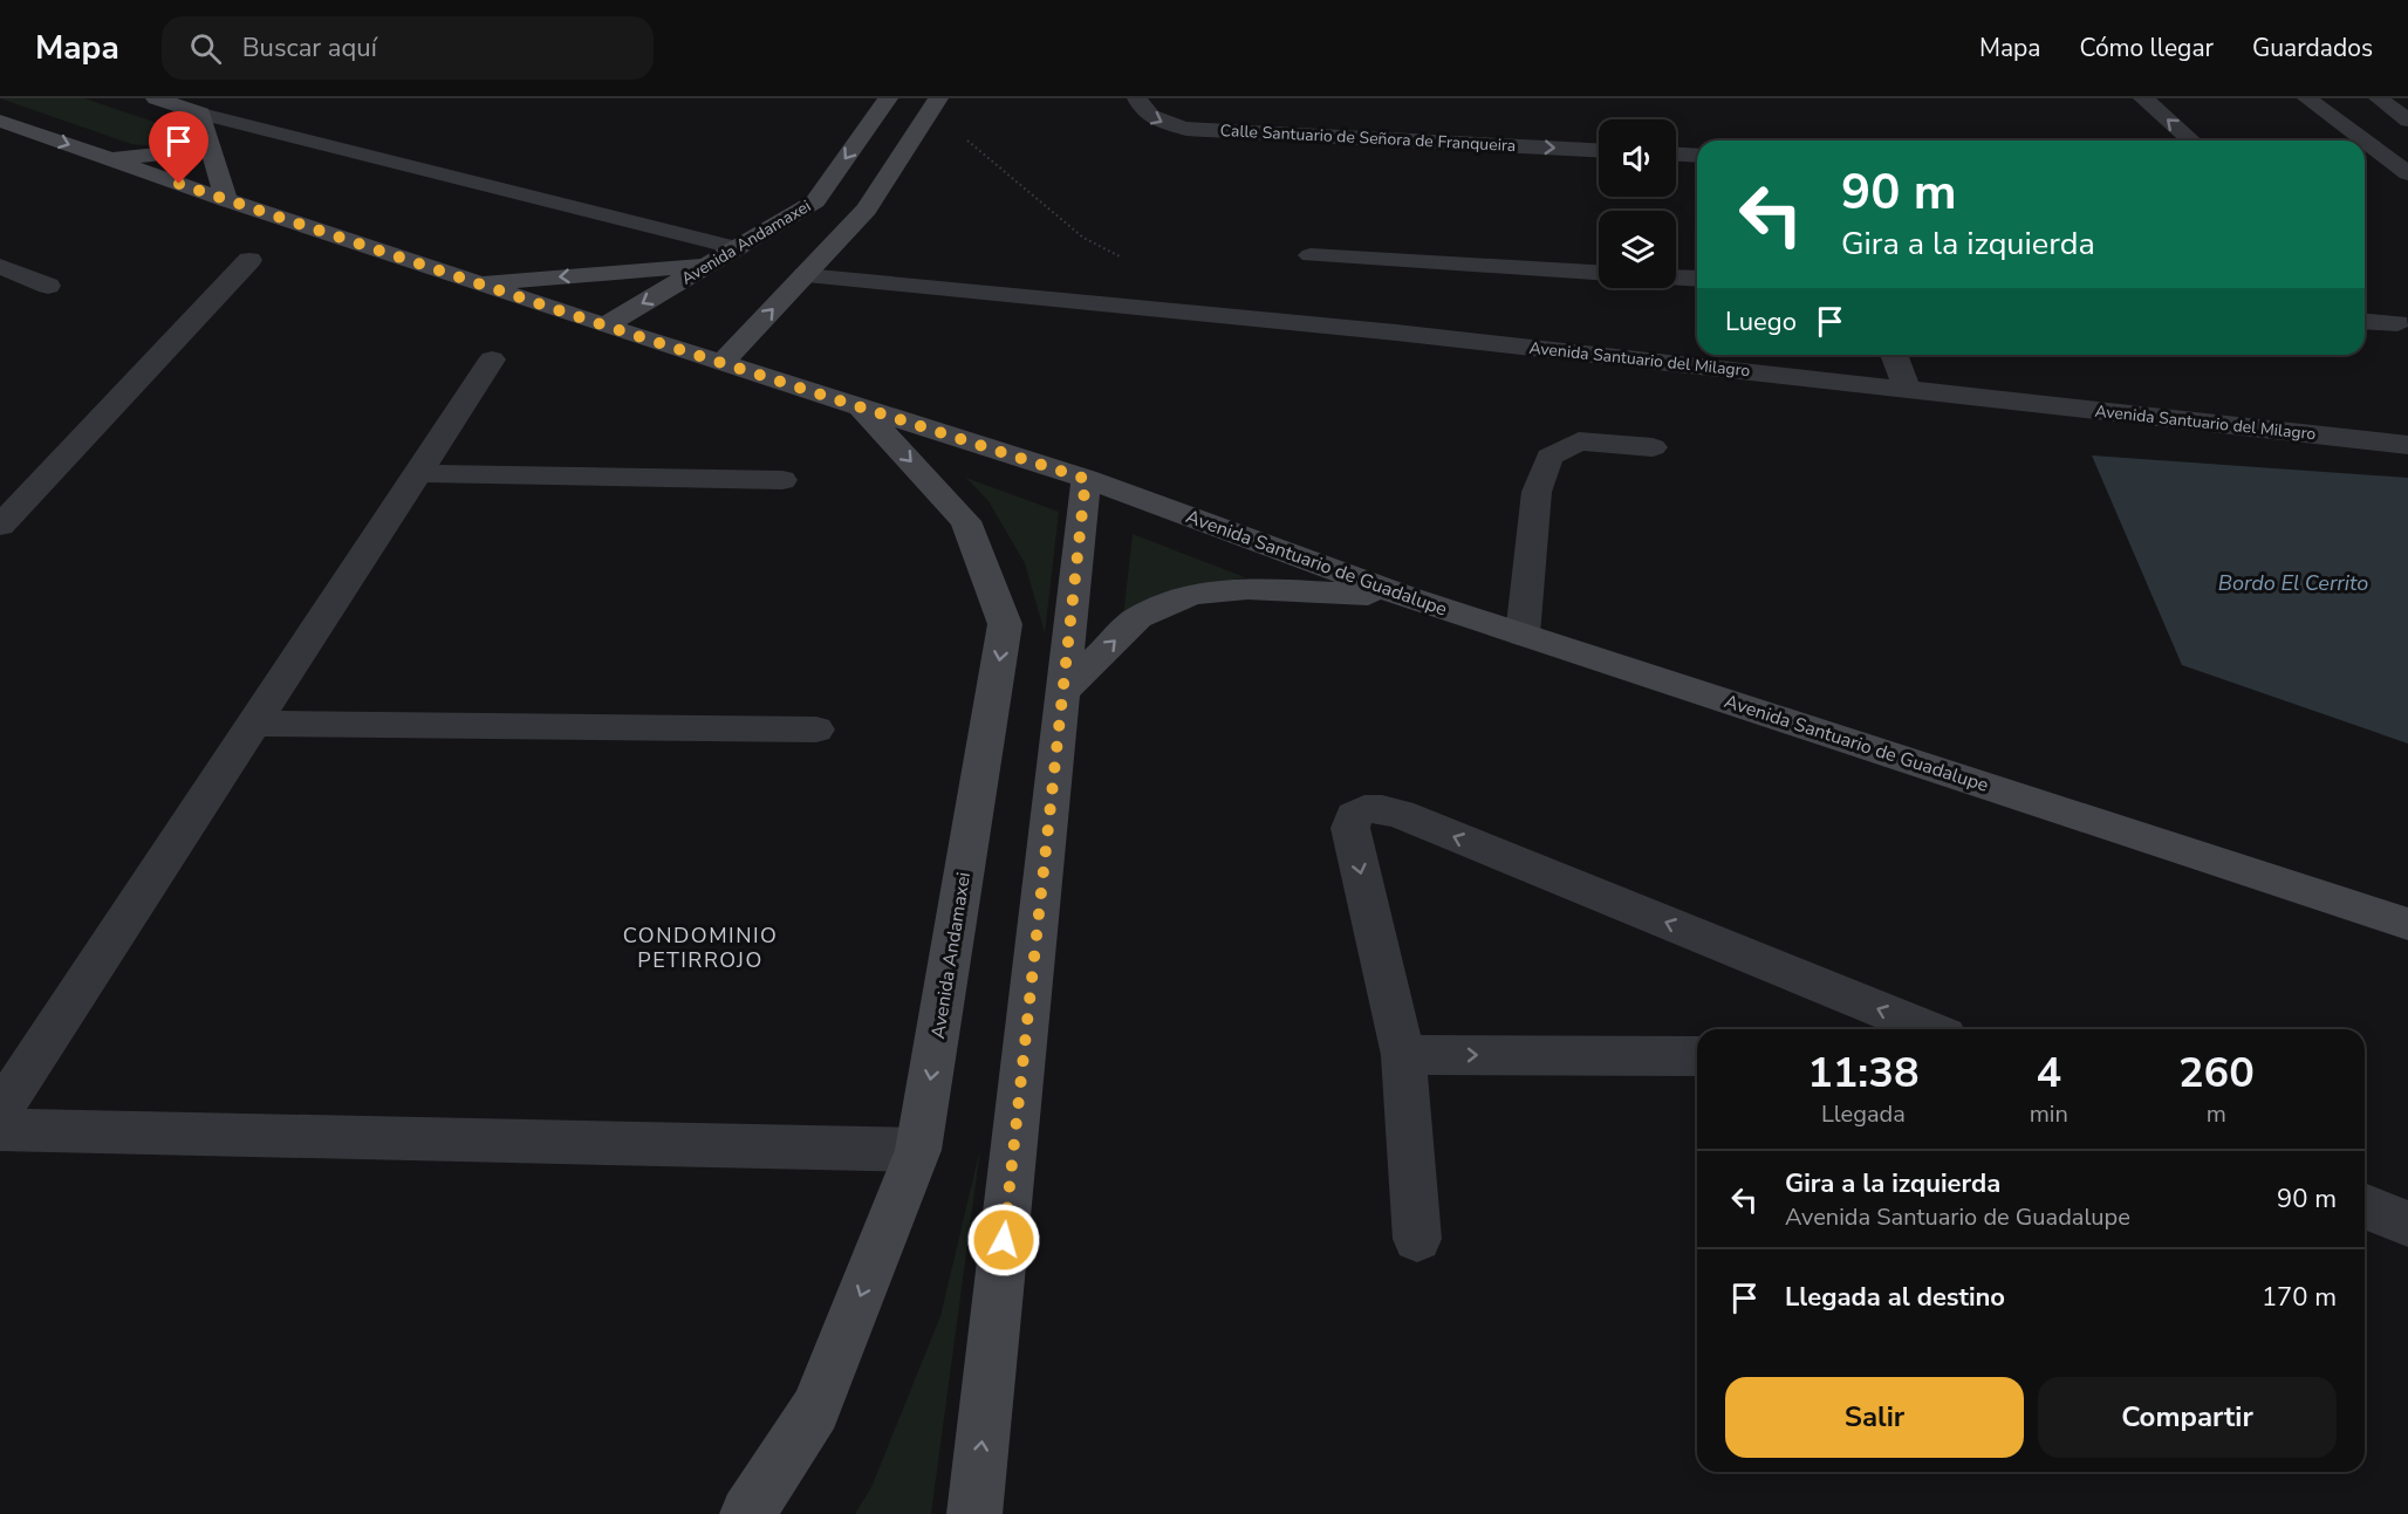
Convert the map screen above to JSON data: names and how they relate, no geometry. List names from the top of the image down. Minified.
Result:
{"streets":{"street":["Calle Santuario de Señora de Franqueira","Avenida Andamaxei","Avenida Santuario del Milagro","Avenida Santuario de Guadalupe"]},"crossings":[["Avenida Andamaxei","Avenida Santuario de Guadalupe"]],"districts":["CONDOMINIO PETIRROJO"],"water":["Bordo El Cerrito"],"page":{"header":"Mapa","search":"Buscar aquí","nav":["Mapa","Cómo llegar","Guardados"],"turn":["90 m","Gira a la izquierda"],"then":"Luego","eta":["11:38","Llegada","4","min","260","m"],"list":[{"name":"Gira a la izquierda","note":"Avenida Santuario de Guadalupe","value":"90 m"},{"name":"Llegada al destino","value":"170 m"}],"buttons":["Salir","Compartir"]}}
